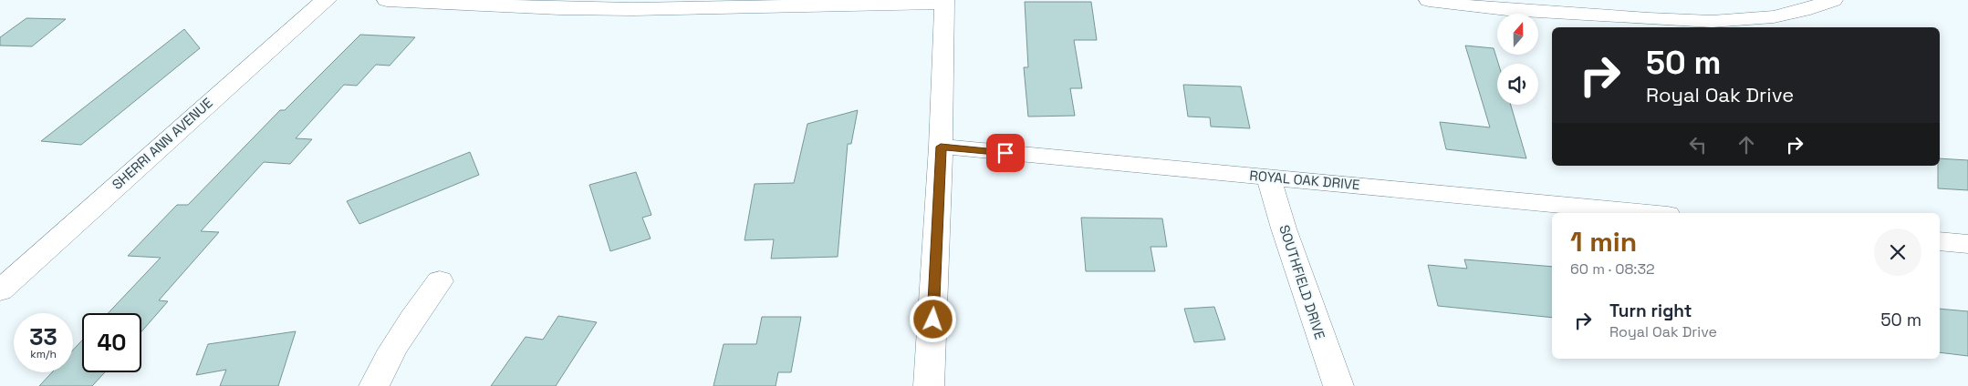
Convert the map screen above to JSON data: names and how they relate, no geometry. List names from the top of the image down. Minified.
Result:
{"streets":{"street":["SHERRI ANN AVENUE","ROYAL OAK DRIVE","SOUTHFIELD DRIVE"]},"crossings":[["ROYAL OAK DRIVE","SOUTHFIELD DRIVE"]],"north":"top","page":{"turn":["50 m","Royal Oak Drive"],"heading":["1 min","60 m · 08:32"],"list":[{"name":"Turn right","note":"Royal Oak Drive","value":"50 m"}],"speed":"33 km/h","limit":"40"}}
